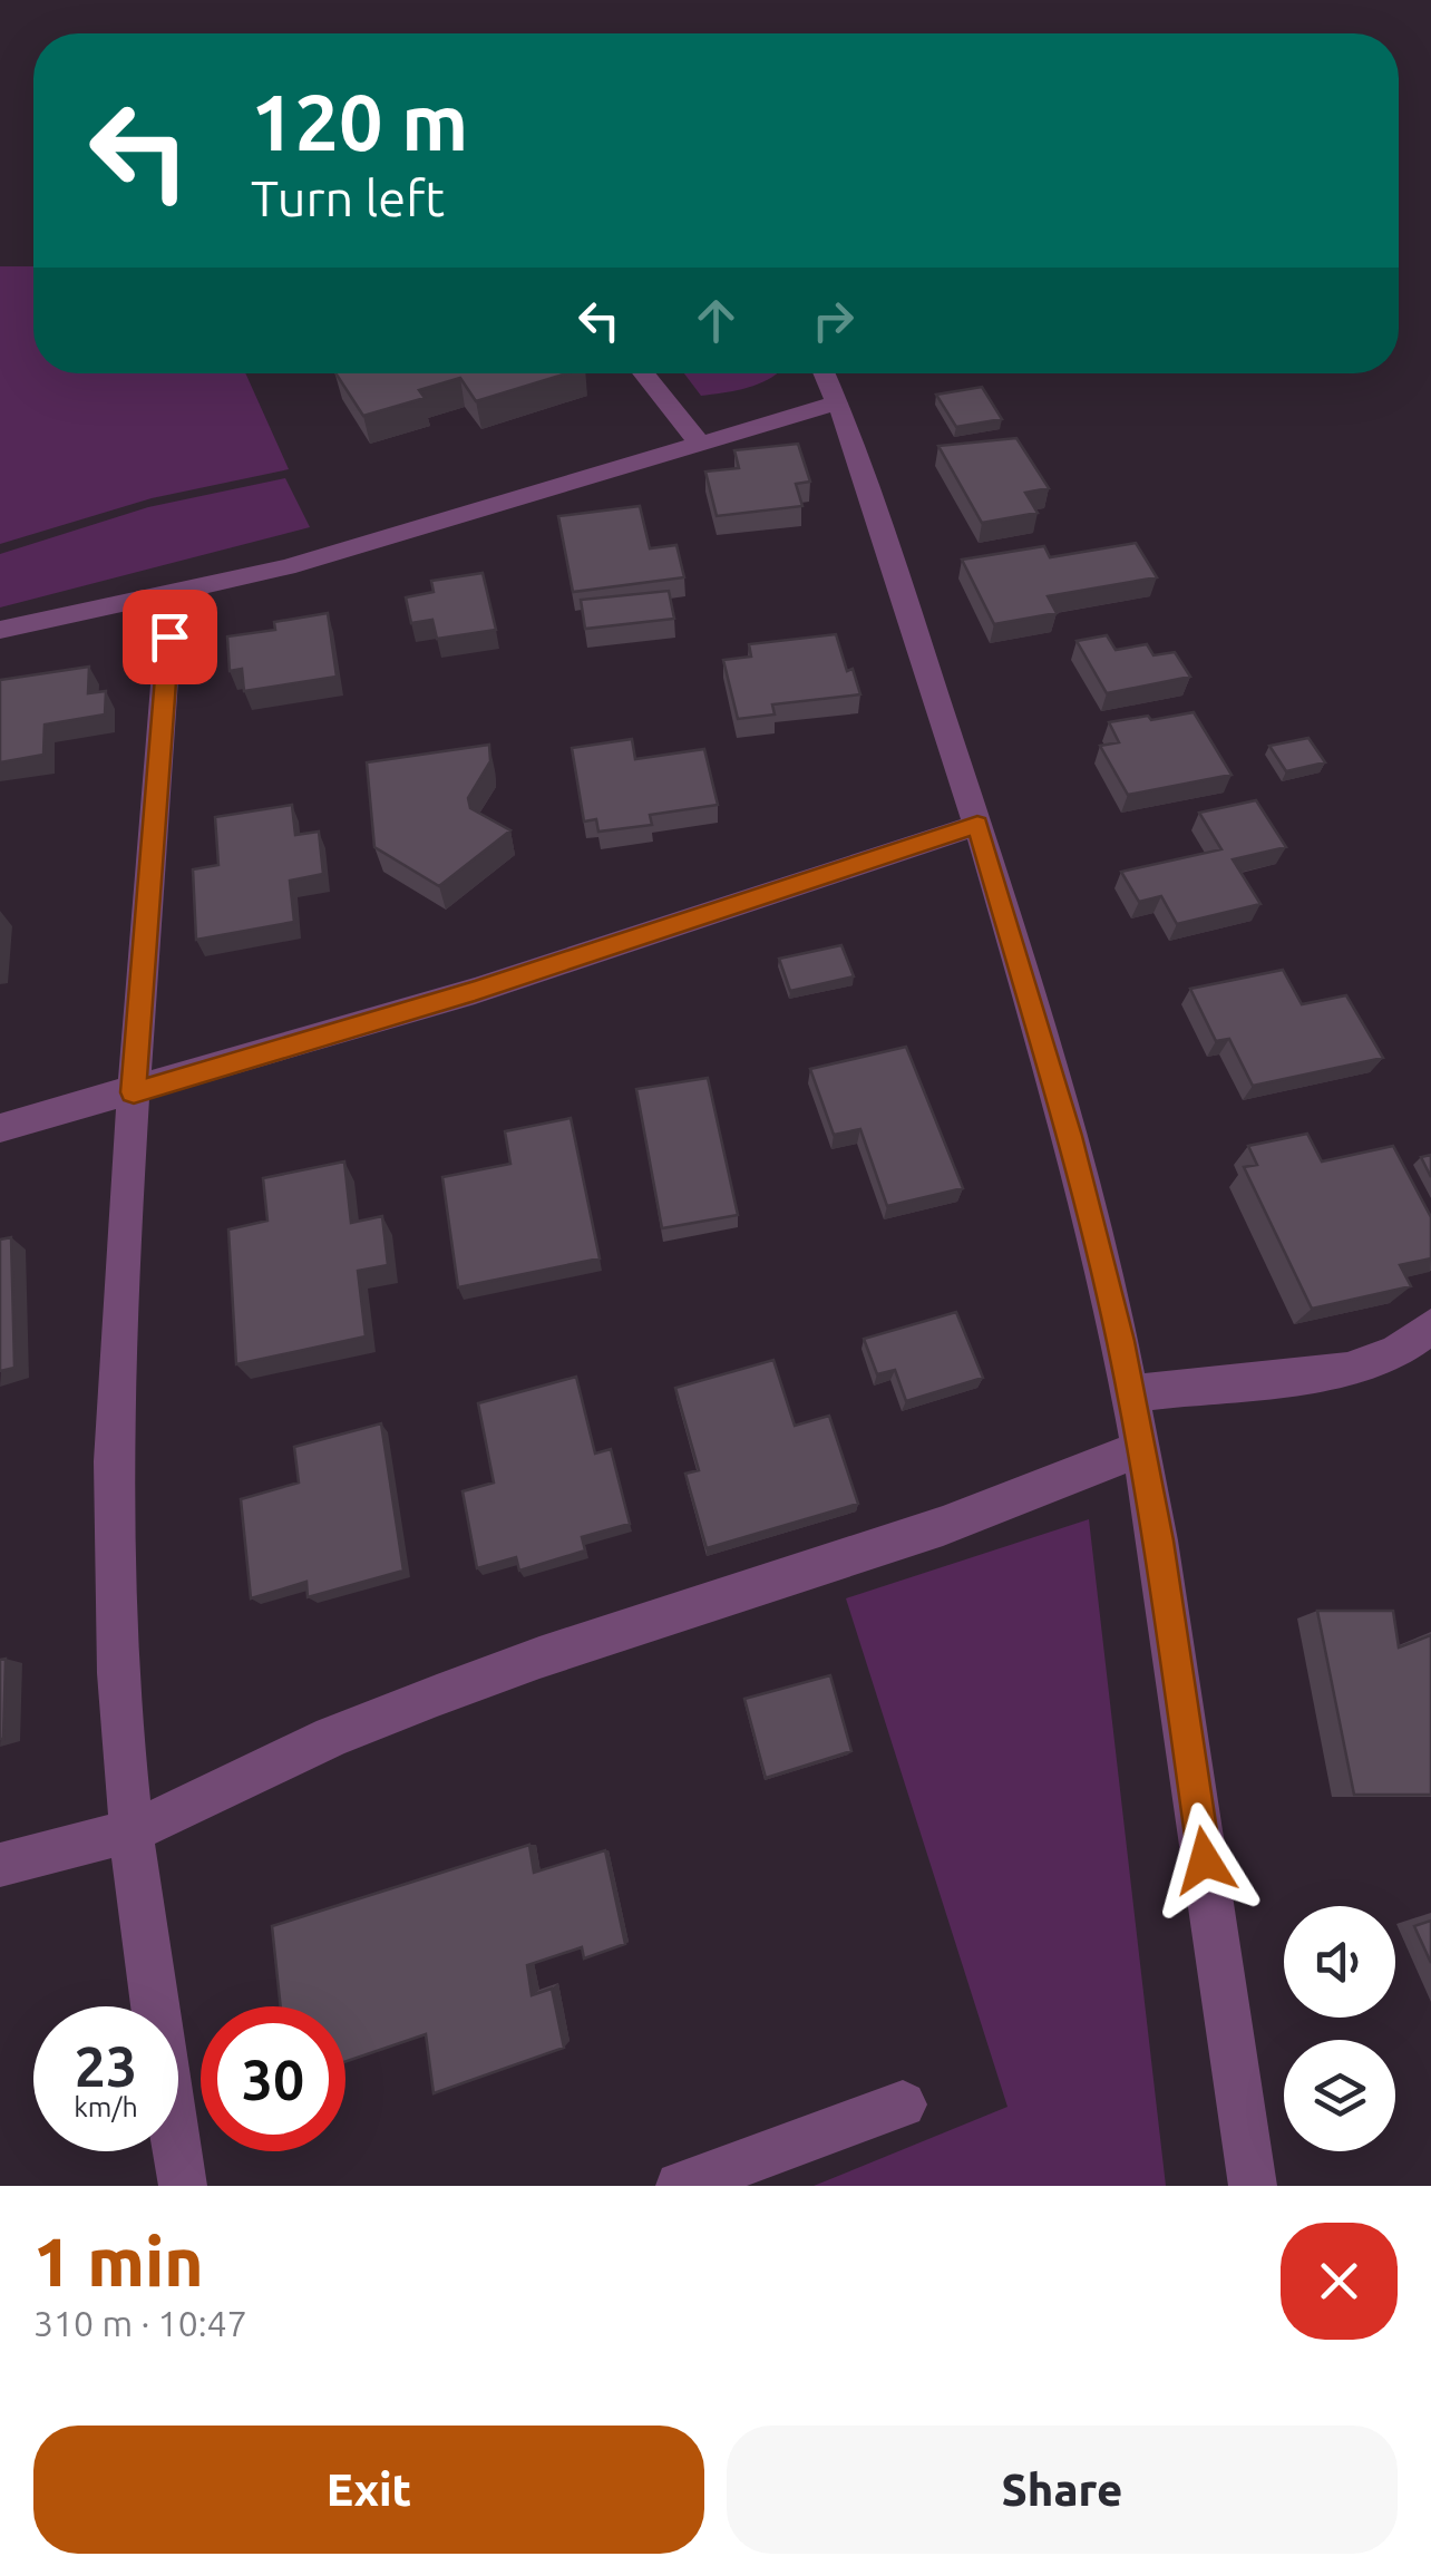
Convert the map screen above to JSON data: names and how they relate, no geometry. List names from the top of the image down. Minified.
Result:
{"page":{"turn":["120 m","Turn left"],"speed":"23 km/h","limit":"30","heading":["1 min","310 m · 10:47"],"buttons":["Exit","Share"]}}
